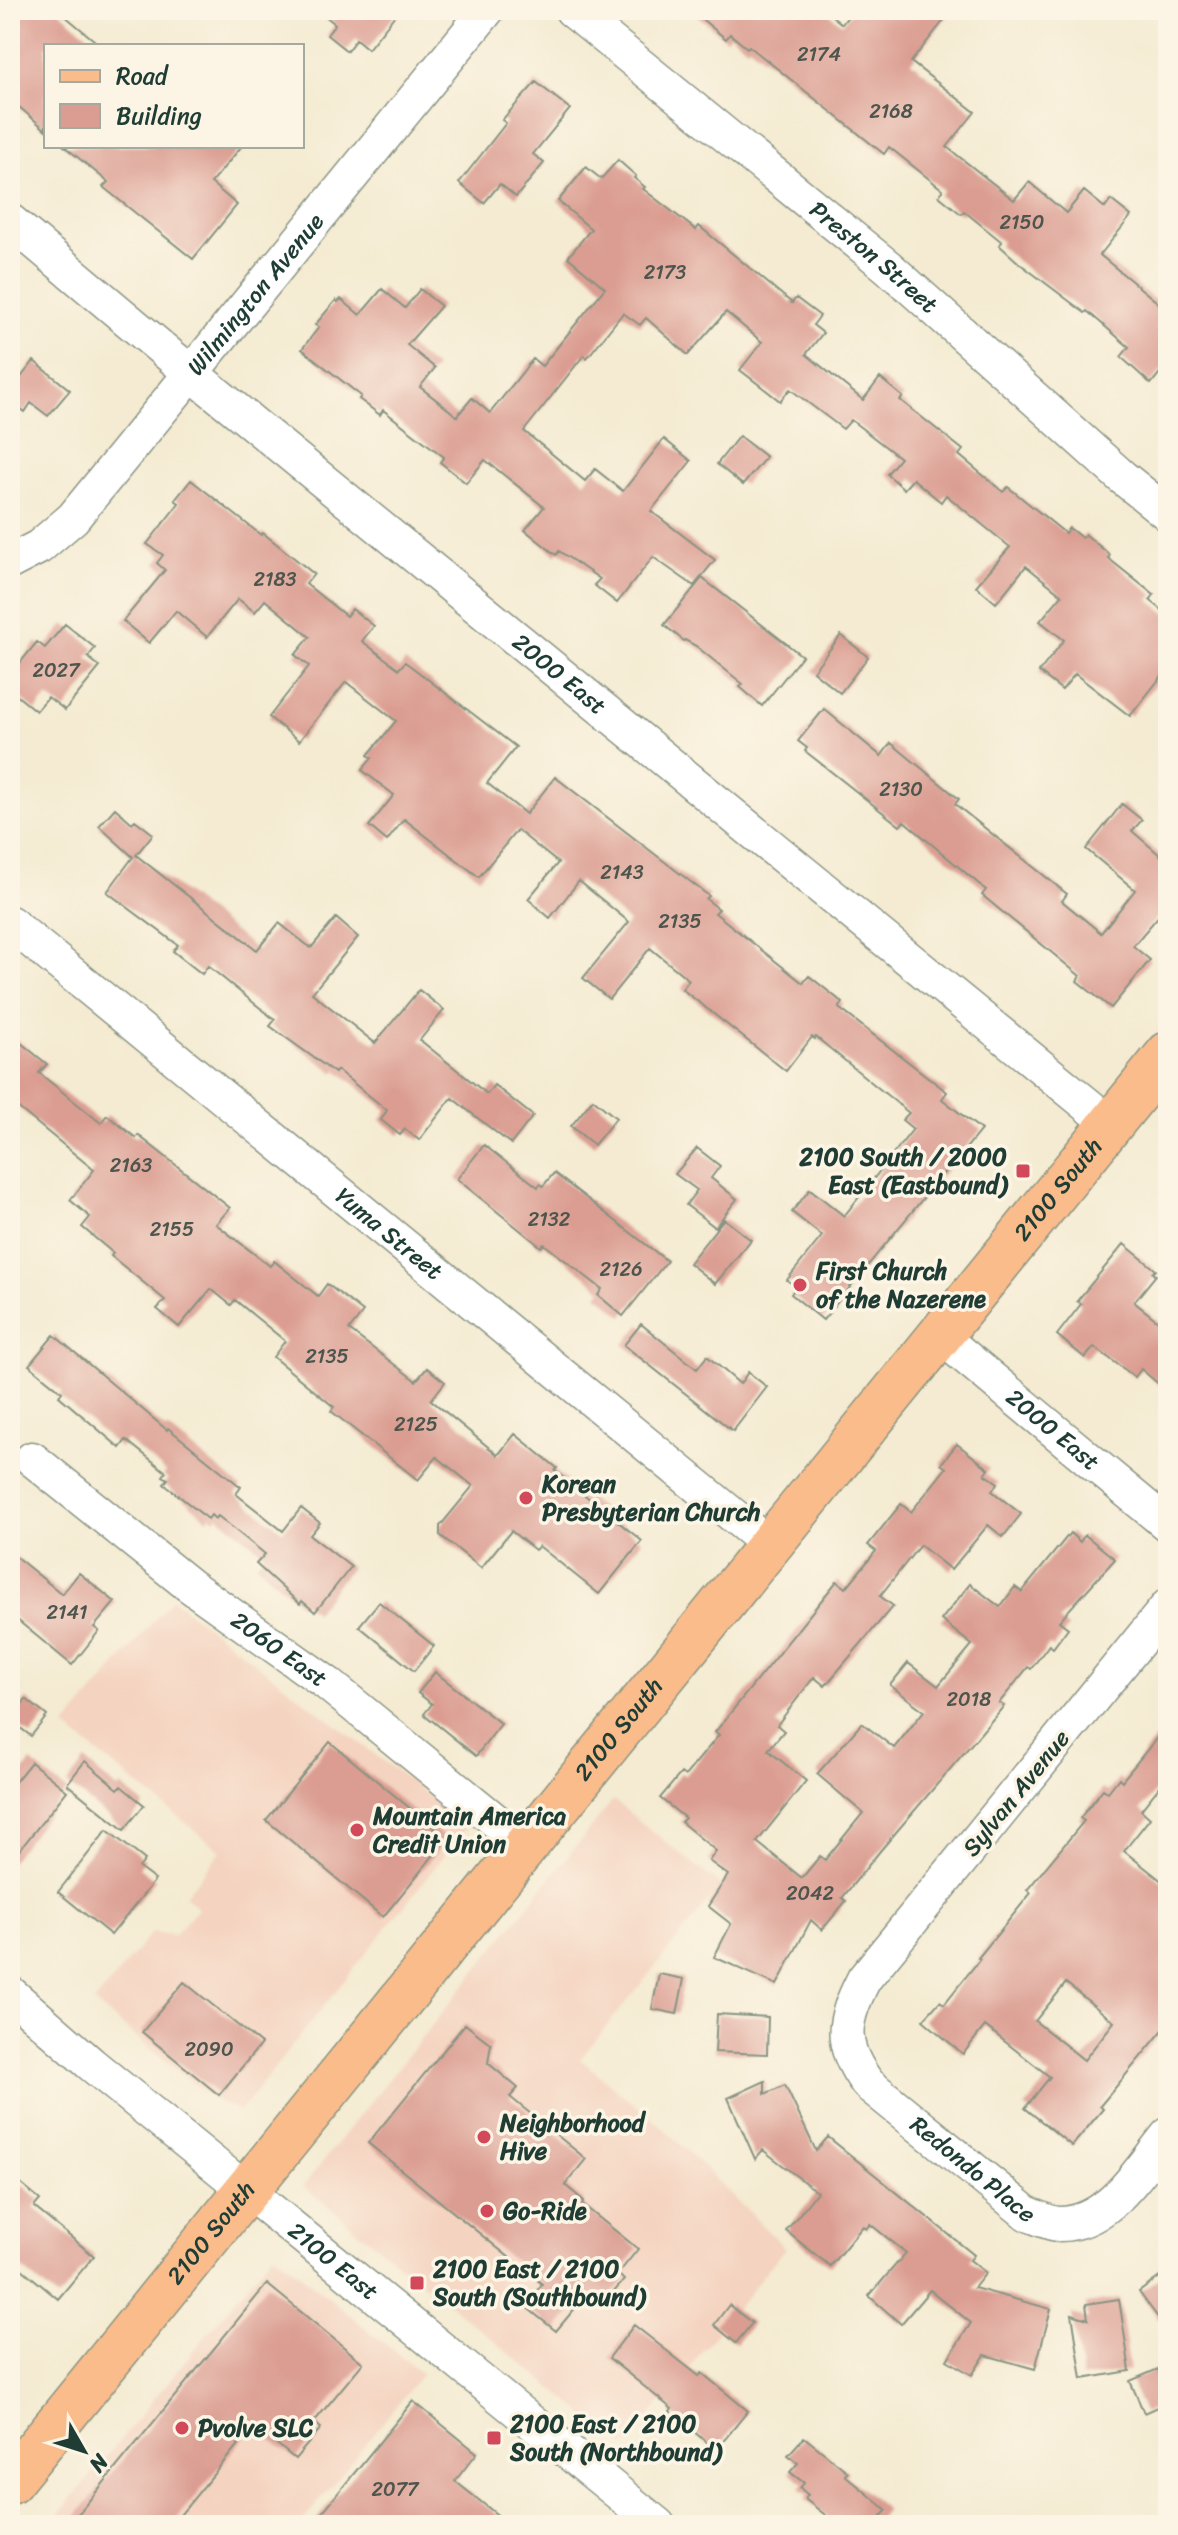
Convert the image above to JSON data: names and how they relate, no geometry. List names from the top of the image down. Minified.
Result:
{"streets":{"main road":["2100 South"],"street":["Preston Street","Wilmington Avenue","2000 East","Yuma Street","2060 East","Sylvan Avenue","Redondo Place","2100 East"]},"crossings":[["Wilmington Avenue","2000 East"],["2000 East","2100 South"],["2100 South","Yuma Street"],["2100 South","2060 East"],["2100 South","2100 East"],["Sylvan Avenue","Redondo Place"]],"places":{"transit":["2100 South / 2000 East (Eastbound)","2100 East / 2100 South (Southbound)","2100 East / 2100 South (Northbound)"],"other":["First Church of the Nazerene","Korean Presbyterian Church","Mountain America Credit Union","Neighborhood Hive","Go-Ride","Pvolve SLC"]},"house_numbers":["2174","2168","2150","2173","2183","2027","2130","2143","2135","2163","2132","2155","2126","2135","2125","2141","2018","2042","2090","2077"],"legend":["Road","Building"],"north":"bottom right"}
